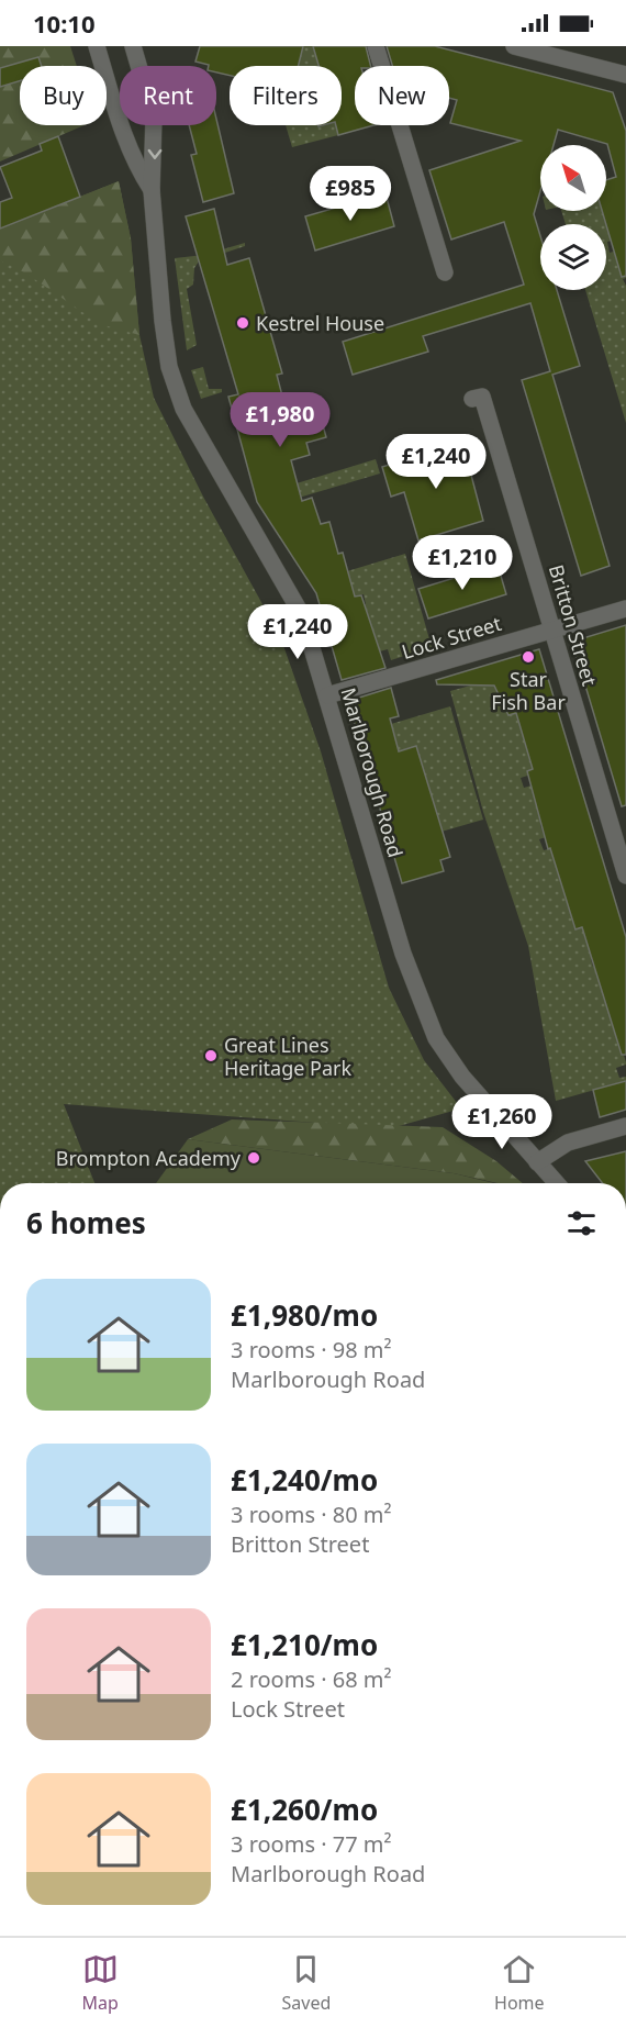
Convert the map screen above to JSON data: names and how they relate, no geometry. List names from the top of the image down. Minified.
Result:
{"streets":{"street":["Britton Street","Lock Street","Marlborough Road"]},"crossings":[["Britton Street","Lock Street"],["Lock Street","Marlborough Road"]],"places":["Kestrel House","Star Fish Bar","Great Lines Heritage Park","Brompton Academy"],"north":"top left","page":{"status":"10:10","chip":["Buy","Rent","Filters","New"],"price":["£985","£1,980","£1,240","£1,210","£1,240","£1,260"],"heading":"6 homes","list":[{"name":"£1,980/mo","note":"3 rooms · 98 m² · Marlborough Road"},{"name":"£1,240/mo","note":"3 rooms · 80 m² · Britton Street"},{"name":"£1,210/mo","note":"2 rooms · 68 m² · Lock Street"},{"name":"£1,260/mo","note":"3 rooms · 77 m² · Marlborough Road"}],"tabs":["Map","Saved","Home"]}}
